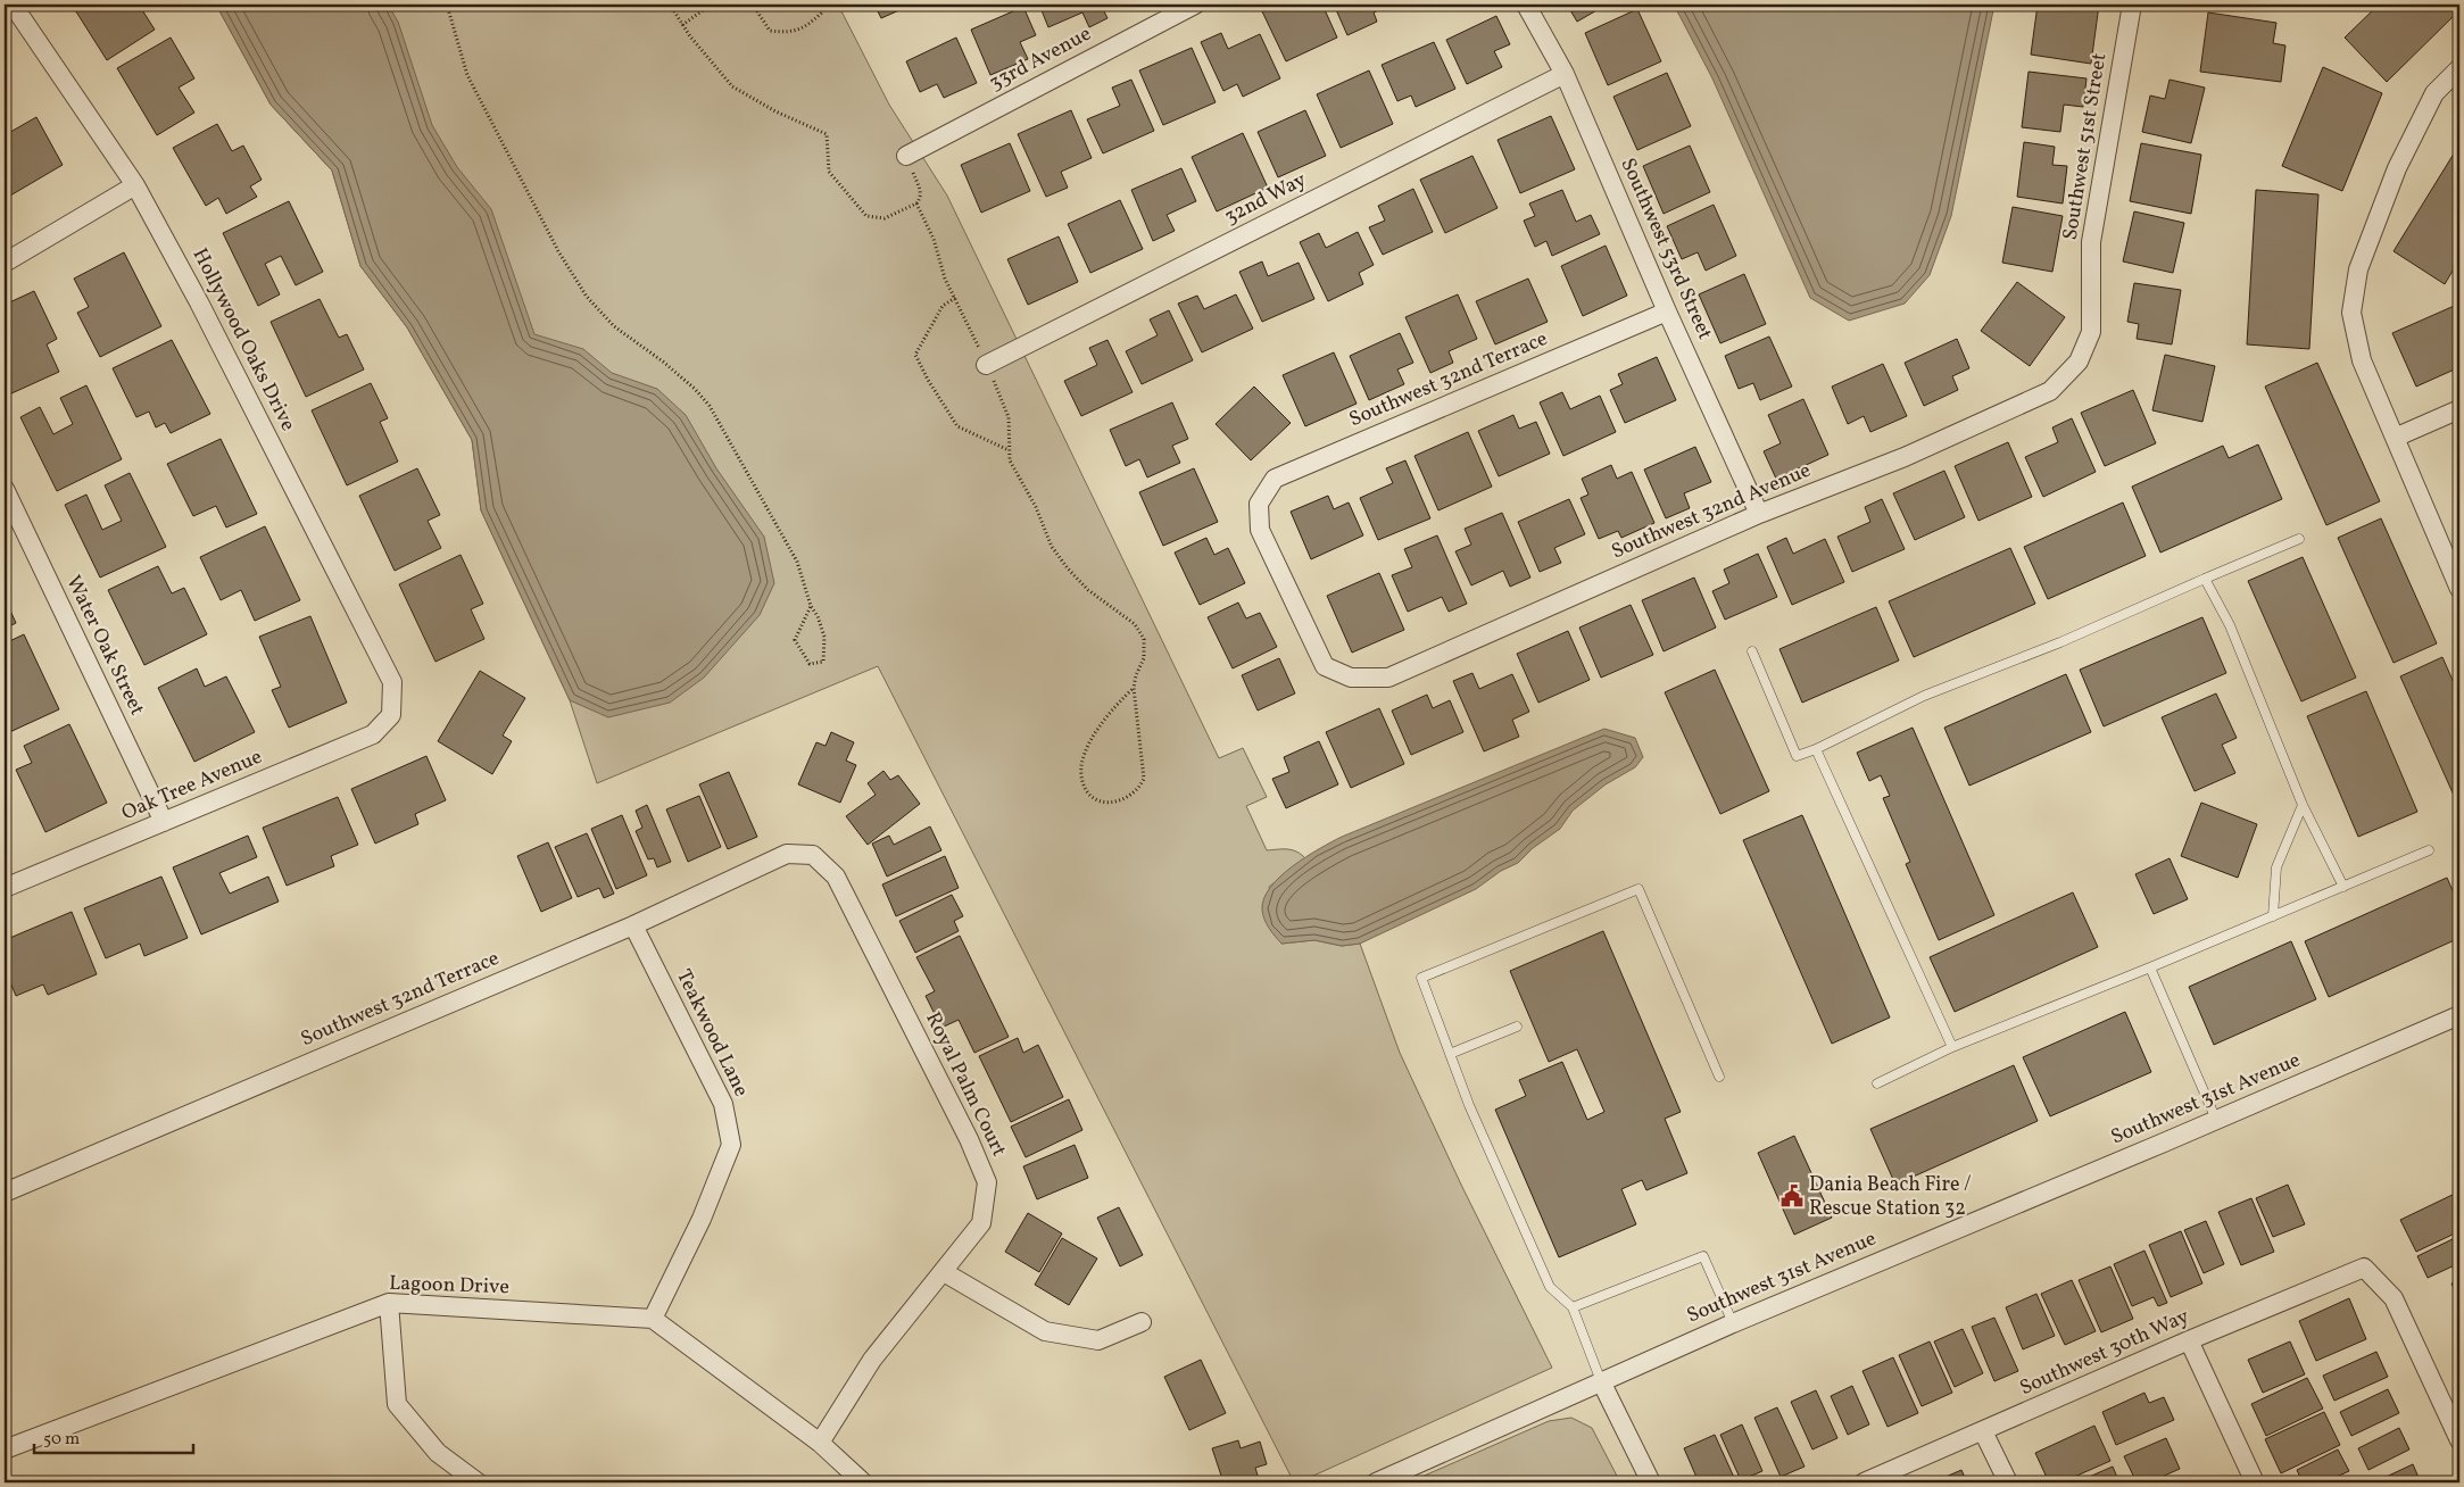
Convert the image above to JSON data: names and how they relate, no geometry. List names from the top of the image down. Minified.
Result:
{"streets":{"street":["33rd Avenue","Southwest 51st Street","32nd Way","Southwest 53rd Street","Hollywood Oaks Drive","Southwest 32nd Terrace","Southwest 32nd Avenue","Water Oak Street","Oak Tree Avenue","Teakwood Lane","Royal Palm Court","Southwest 31st Avenue","Lagoon Drive","Southwest 30th Way"]},"crossings":[["Southwest 51st Street","Southwest 32nd Avenue"],["32nd Way","Southwest 53rd Street"],["Southwest 53rd Street","Southwest 32nd Terrace"],["Southwest 53rd Street","Southwest 32nd Avenue"],["Hollywood Oaks Drive","Oak Tree Avenue"],["Southwest 32nd Terrace","Southwest 32nd Avenue"],["Southwest 32nd Terrace","Teakwood Lane"],["Southwest 32nd Terrace","Royal Palm Court"],["Water Oak Street","Oak Tree Avenue"],["Teakwood Lane","Lagoon Drive"]],"places":{"public building":["Dania Beach Fire / Rescue Station 32"]},"scale_bar":"50 m"}
